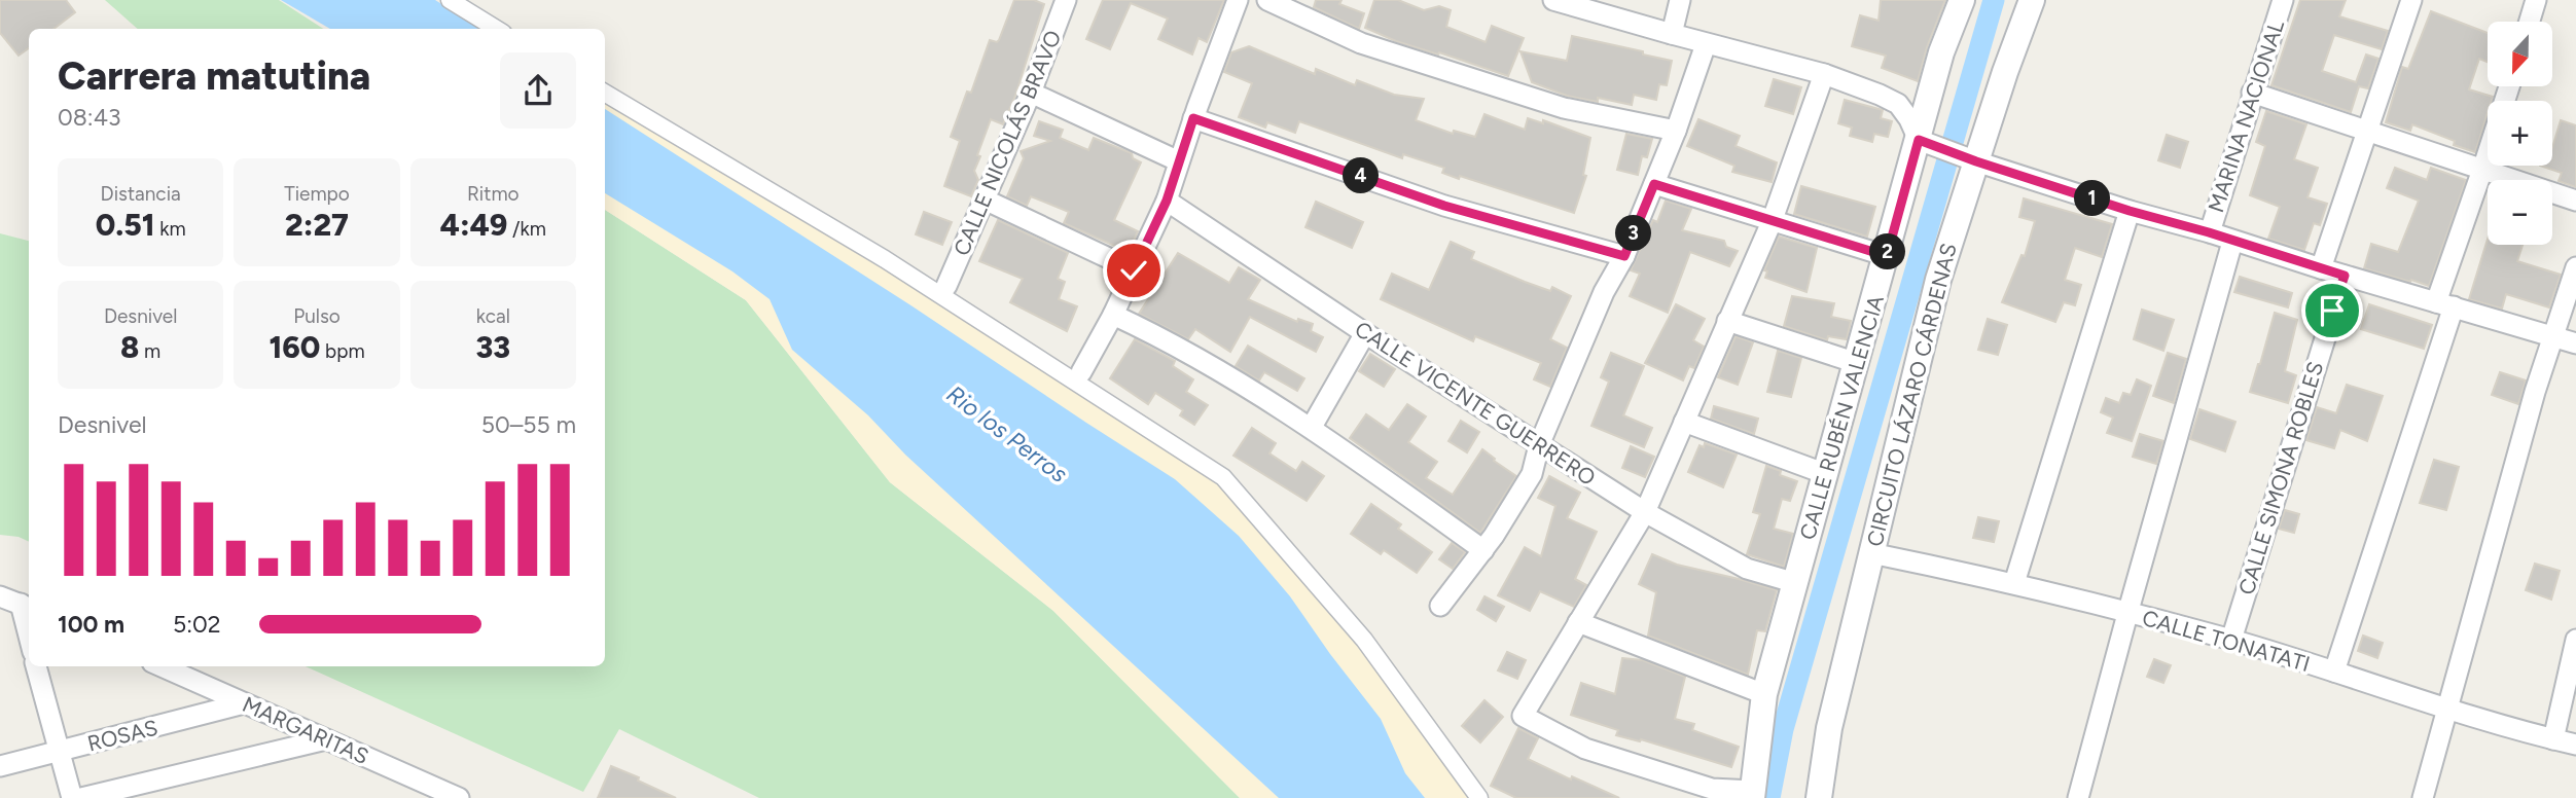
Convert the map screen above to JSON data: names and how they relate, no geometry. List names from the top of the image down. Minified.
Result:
{"streets":{"street":["MARINA NACIONAL","CALLE NICOLÁS BRAVO","CIRCUITO LÁZARO CÁRDENAS","CALLE VICENTE GUERRERO","CALLE RUBÉN VALENCIA","CALLE SIMONA ROBLES","CALLE TONATATI","MARGARITAS","ROSAS"]},"crossings":[["CIRCUITO LÁZARO CÁRDENAS","CALLE TONATATI"],["CALLE VICENTE GUERRERO","CALLE RUBÉN VALENCIA"],["CALLE SIMONA ROBLES","CALLE TONATATI"],["MARGARITAS","ROSAS"]],"water":["Rio los Perros"],"north":"bottom","page":{"map_buttons":["+","−"],"heading":["Carrera matutina","08:43"],"stats":[["Distancia","0.51 km"],["Tiempo","2:27"],["Ritmo","4:49 /km"],["Desnivel","8 m"],["Pulso","160 bpm"],["kcal","33"]],"pins":["4","1","3","2"],"chart":["Desnivel","50–55 m"],"list":[{"name":"100 m","note":"5:02"}]}}
